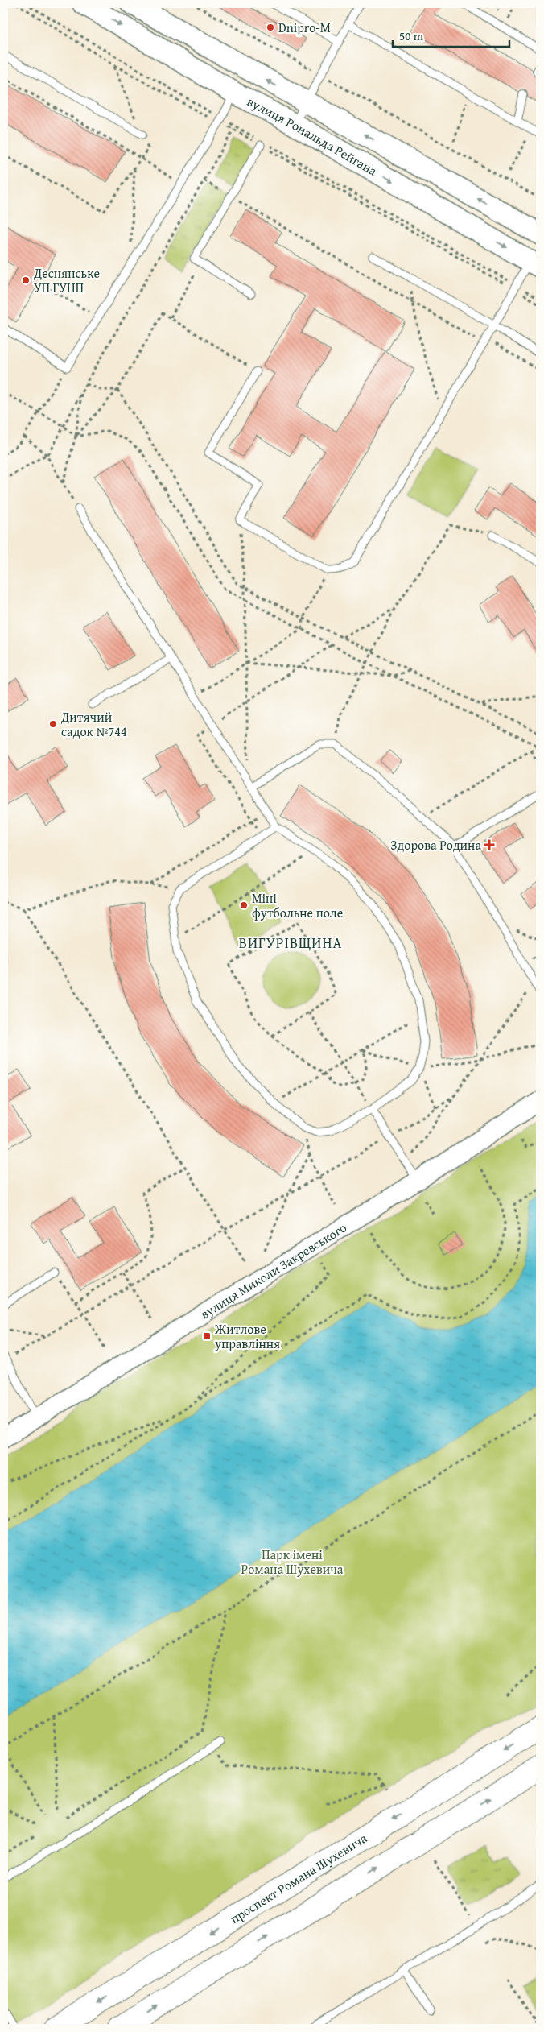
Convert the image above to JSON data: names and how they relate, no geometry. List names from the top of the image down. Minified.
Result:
{"streets":{"main road":["вулиця Рональда Рейгана","проспект Романа Шухевича"],"street":["вулиця Миколи Закревського"]},"districts":["ВИГУРІВЩИНА"],"parks":["Парк імені Романа Шухевича"],"places":{"other":["Dnipro-M","Деснянське УП ГУНП","Дитячий садок №744","Міні футбольне поле"],"health":["Здорова Родина"],"transit":["Житлове управління"]},"scale_bar":"50 m"}
